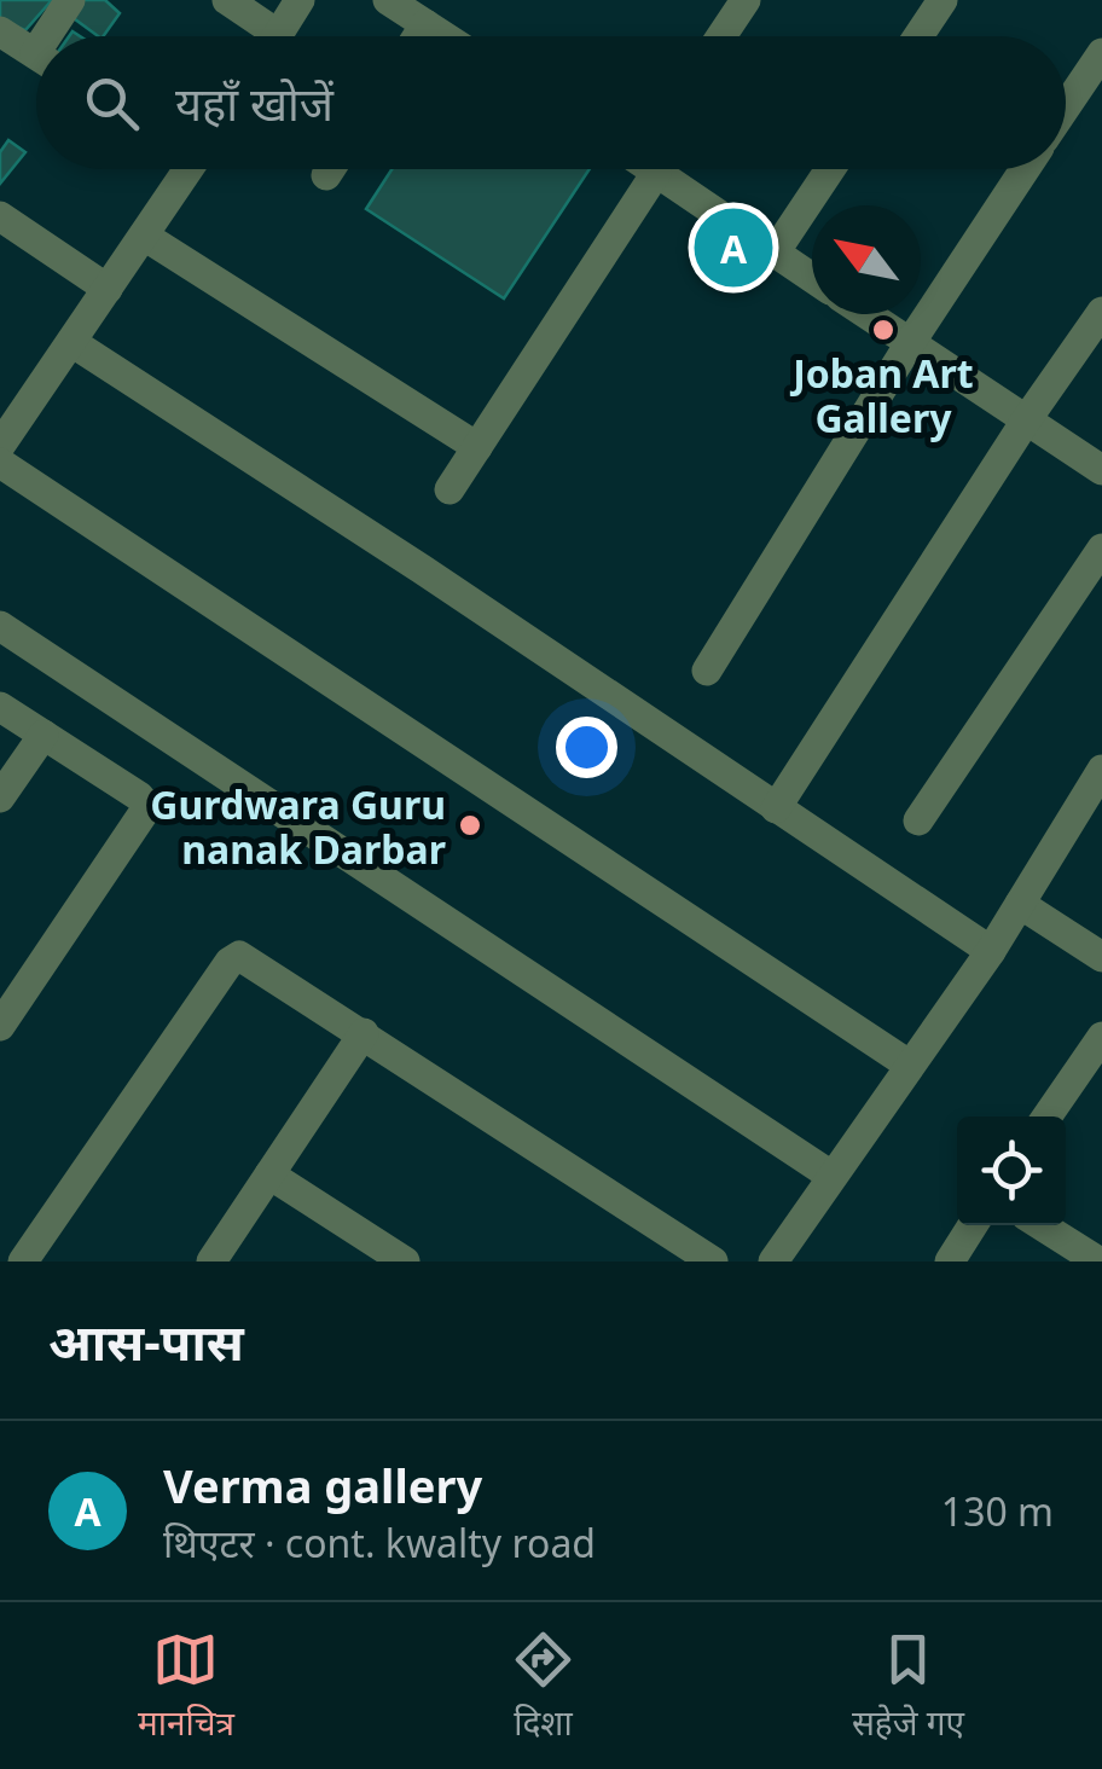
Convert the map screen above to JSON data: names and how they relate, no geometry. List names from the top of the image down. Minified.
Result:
{"places":["Joban Art Gallery","Gurdwara Guru nanak Darbar"],"north":"top left","page":{"search":"यहाँ खोजें","pins":"A","heading":"आस-पास","list":[{"mark":"A","name":"Verma gallery","note":"थिएटर · cont. kwalty road","value":"130 m"}],"nav":["मानचित्र","दिशा","सहेजे गए"]}}
